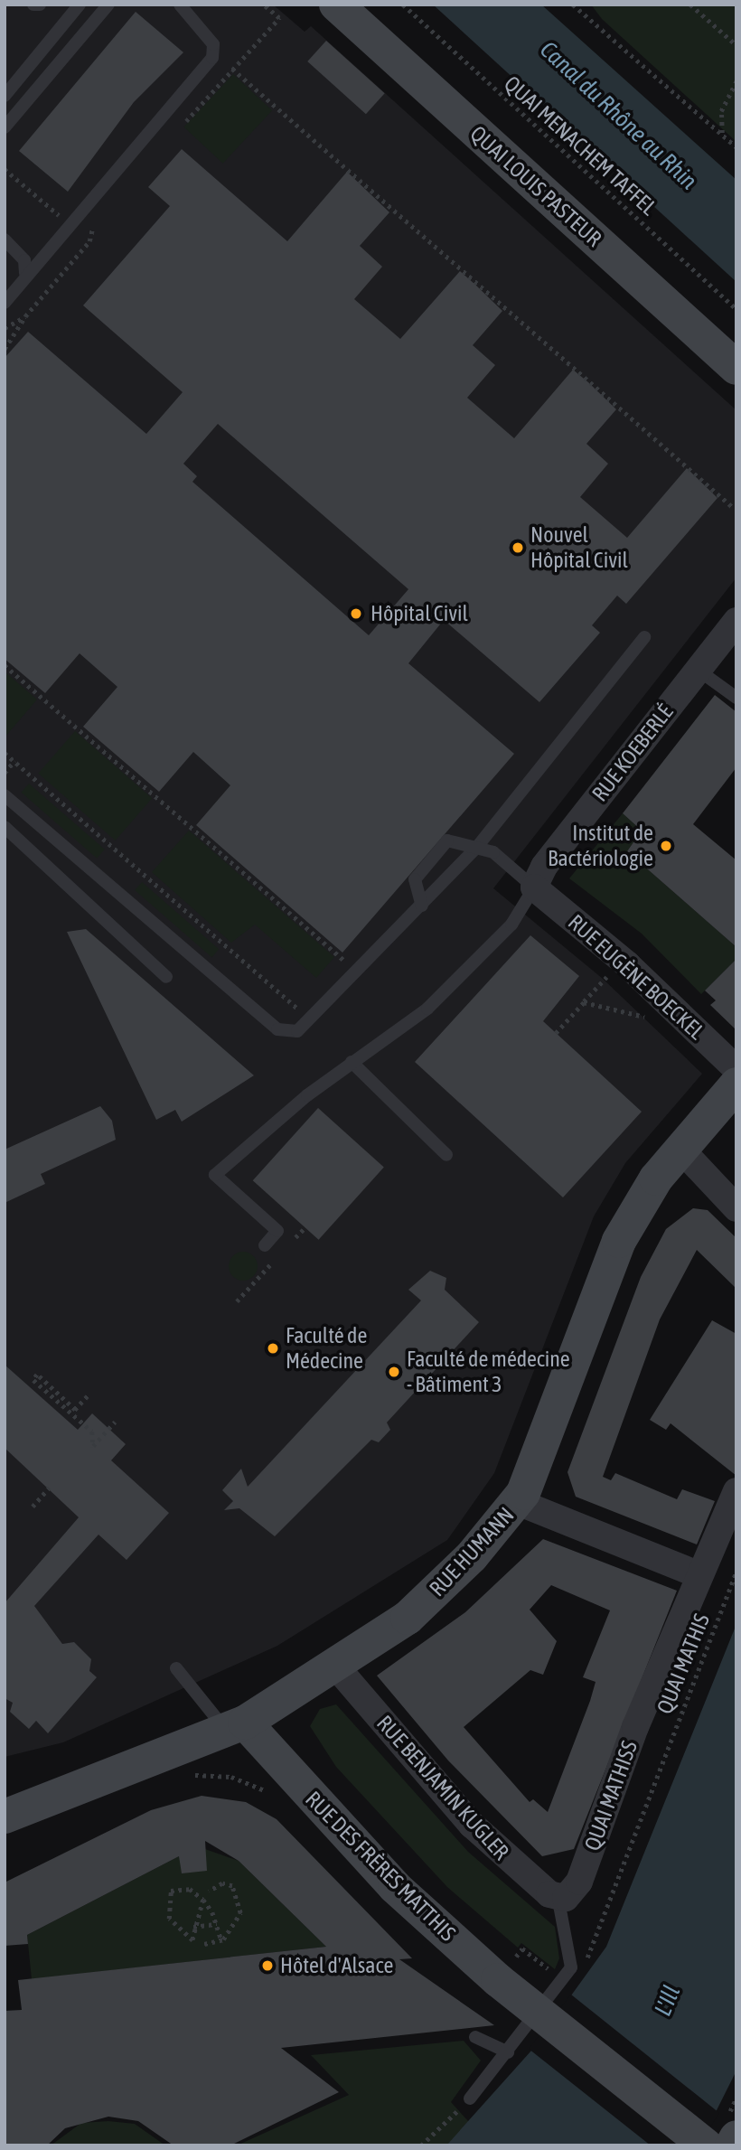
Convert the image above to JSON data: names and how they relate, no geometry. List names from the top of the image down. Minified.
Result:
{"streets":{"street":["QUAI LOUIS PASTEUR","RUE KOEBERLÉ","RUE EUGÈNE BOECKEL","RUE HUMANN","RUE BENJAMIN KUGLER","QUAI MATHISS","RUE DES FRÈRES MATTHIS"],"path":["QUAI MENACHEM TAFFEL","QUAI MATHIS"]},"crossings":[["RUE KOEBERLÉ","RUE EUGÈNE BOECKEL"],["RUE HUMANN","RUE BENJAMIN KUGLER"],["RUE HUMANN","RUE DES FRÈRES MATTHIS"],["RUE BENJAMIN KUGLER","QUAI MATHISS"]],"water":["Canal du Rhône au Rhin","L'Ill"],"places":["Nouvel Hôpital Civil","Hôpital Civil","Institut de Bactériologie","Faculté de Médecine","Faculté de médecine - Bâtiment 3","Hôtel d'Alsace"]}
